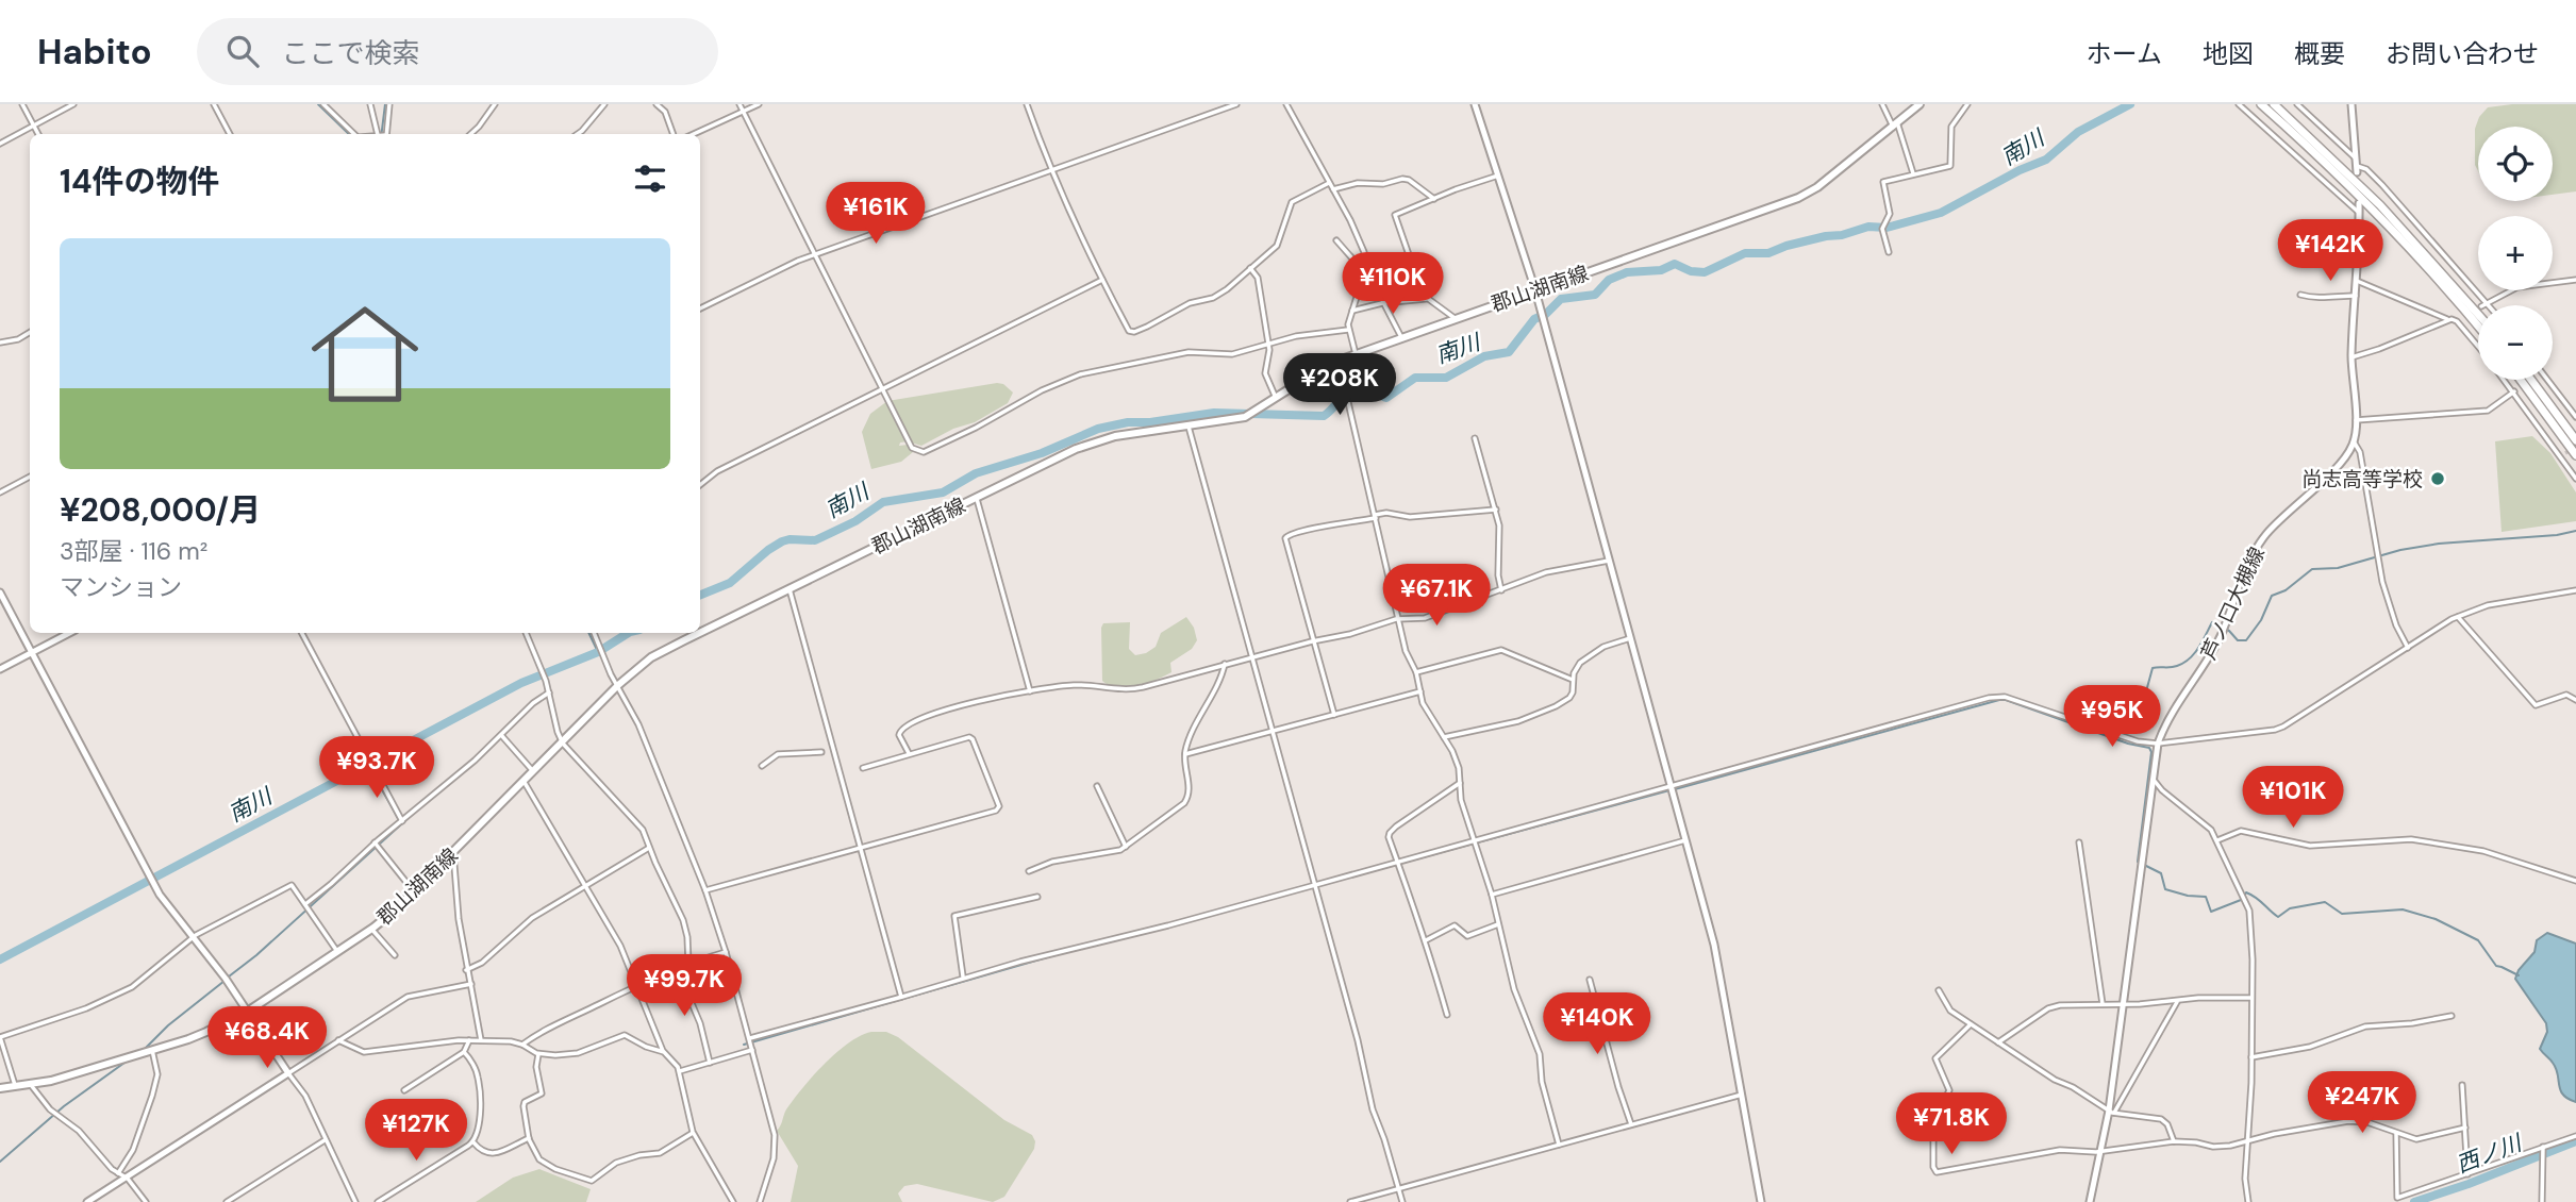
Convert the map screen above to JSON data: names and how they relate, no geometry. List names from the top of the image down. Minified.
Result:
{"streets":{"main road":["郡山湖南線"],"street":["芦ノ口大槻線"]},"water":["南川","西ノ川"],"places":["尚志高等学校"],"page":{"header":"Habito","search":"ここで検索","nav":["ホーム","地図","概要","お問い合わせ"],"map_buttons":["+","−"],"heading":"14件の物件","price":["¥161K","¥142K","¥110K","¥208K","¥67.1K","¥95K","¥93.7K","¥101K","¥99.7K","¥140K","¥68.4K","¥247K","¥71.8K","¥127K"],"list":[{"name":"¥208,000/月","note":"3部屋 · 116 m² · マンション"}]}}
